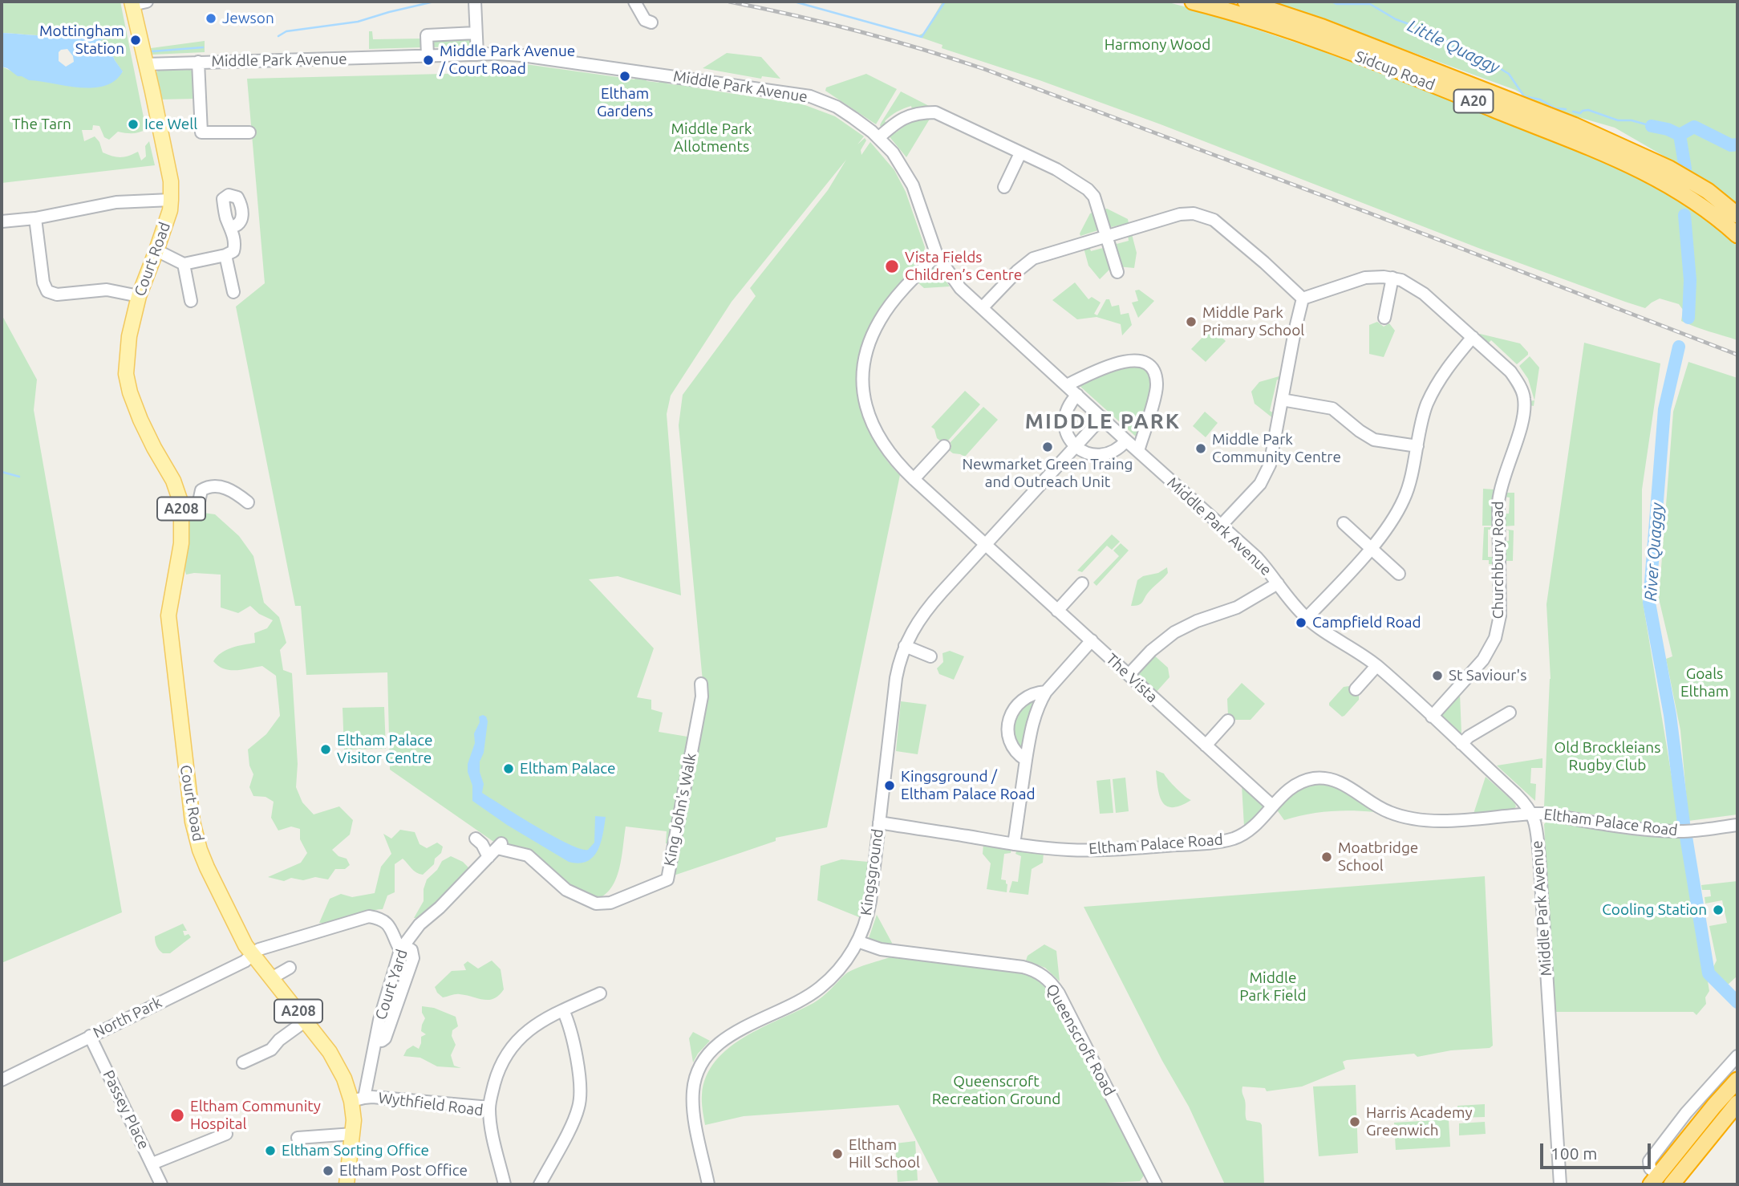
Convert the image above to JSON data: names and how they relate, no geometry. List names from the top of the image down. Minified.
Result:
{"streets":{"highway":["Sidcup Road","A20"],"main road":["Court Road","A208","Court Yard"],"street":["Middle Park Avenue","Churchbury Road","The Vista","King John's Walk","Eltham Palace Road","Kingsground","North Park","Queenscroft Road","Wythfield Road","Passey Place"]},"crossings":[["Middle Park Avenue","Court Road"],["Middle Park Avenue","Churchbury Road"],["Middle Park Avenue","The Vista"],["Middle Park Avenue","Eltham Palace Road"],["Middle Park Avenue","Kingsground"],["Court Road","Court Yard"],["Court Road","North Park"],["Court Road","Wythfield Road"],["The Vista","Eltham Palace Road"],["The Vista","Kingsground"],["King John's Walk","Court Yard"],["Eltham Palace Road","Kingsground"],["Kingsground","Queenscroft Road"],["Court Yard","North Park"],["Court Yard","Wythfield Road"],["North Park","Passey Place"]],"districts":["MIDDLE PARK"],"water":["Little Quaggy","River Quaggy"],"parks":["Harmony Wood","The Tarn","Middle Park Allotments","Goals Eltham","Old Brockleians Rugby Club","Middle Park Field","Queenscroft Recreation Ground"],"places":["Jewson","Mottingham Station","Middle Park Avenue / Court Road","Eltham Gardens","Ice Well","Vista Fields Children’s Centre","Middle Park Primary School","Newmarket Green Traing and Outreach Unit","Middle Park Community Centre","Campfield Road","St Saviour's","Eltham Palace Visitor Centre","Eltham Palace","Kingsground / Eltham Palace Road","Moatbridge School","Cooling Station","Eltham Community Hospital","Harris Academy Greenwich","Eltham Sorting Office","Eltham Hill School","Eltham Post Office"],"scale_bar":"100 m"}
